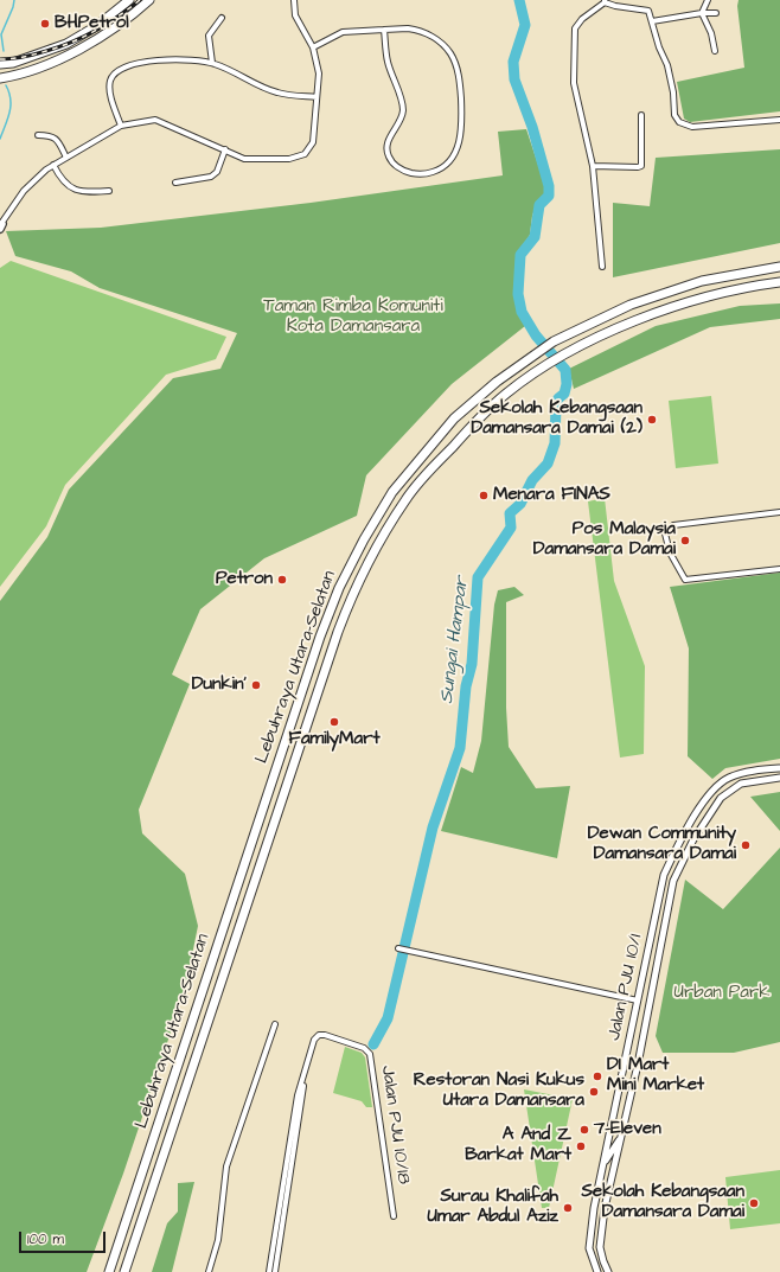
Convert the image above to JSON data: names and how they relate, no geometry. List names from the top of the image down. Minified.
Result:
{"streets":{"highway":["Lebuhraya Utara–Selatan"],"street":["Jalan PJU 10/1","Jalan PJU 10/18"]},"water":["Sungai Hampar"],"parks":["Taman Rimba Komuniti Kota Damansara","Urban Park"],"places":["BHPetrol","Sekolah Kebangsaan Damansara Damai (2)","Menara FINAS","Pos Malaysia Damansara Damai","Petron","Dunkin'","FamilyMart","Dewan Community Damansara Damai","DI Mart Mini Market","Restoran Nasi Kukus Utara Damansara","7-Eleven","A And Z Barkat Mart","Sekolah Kebangsaan Damansara Damai","Surau Khalifah Umar Abdul Aziz"],"scale_bar":"100 m"}
